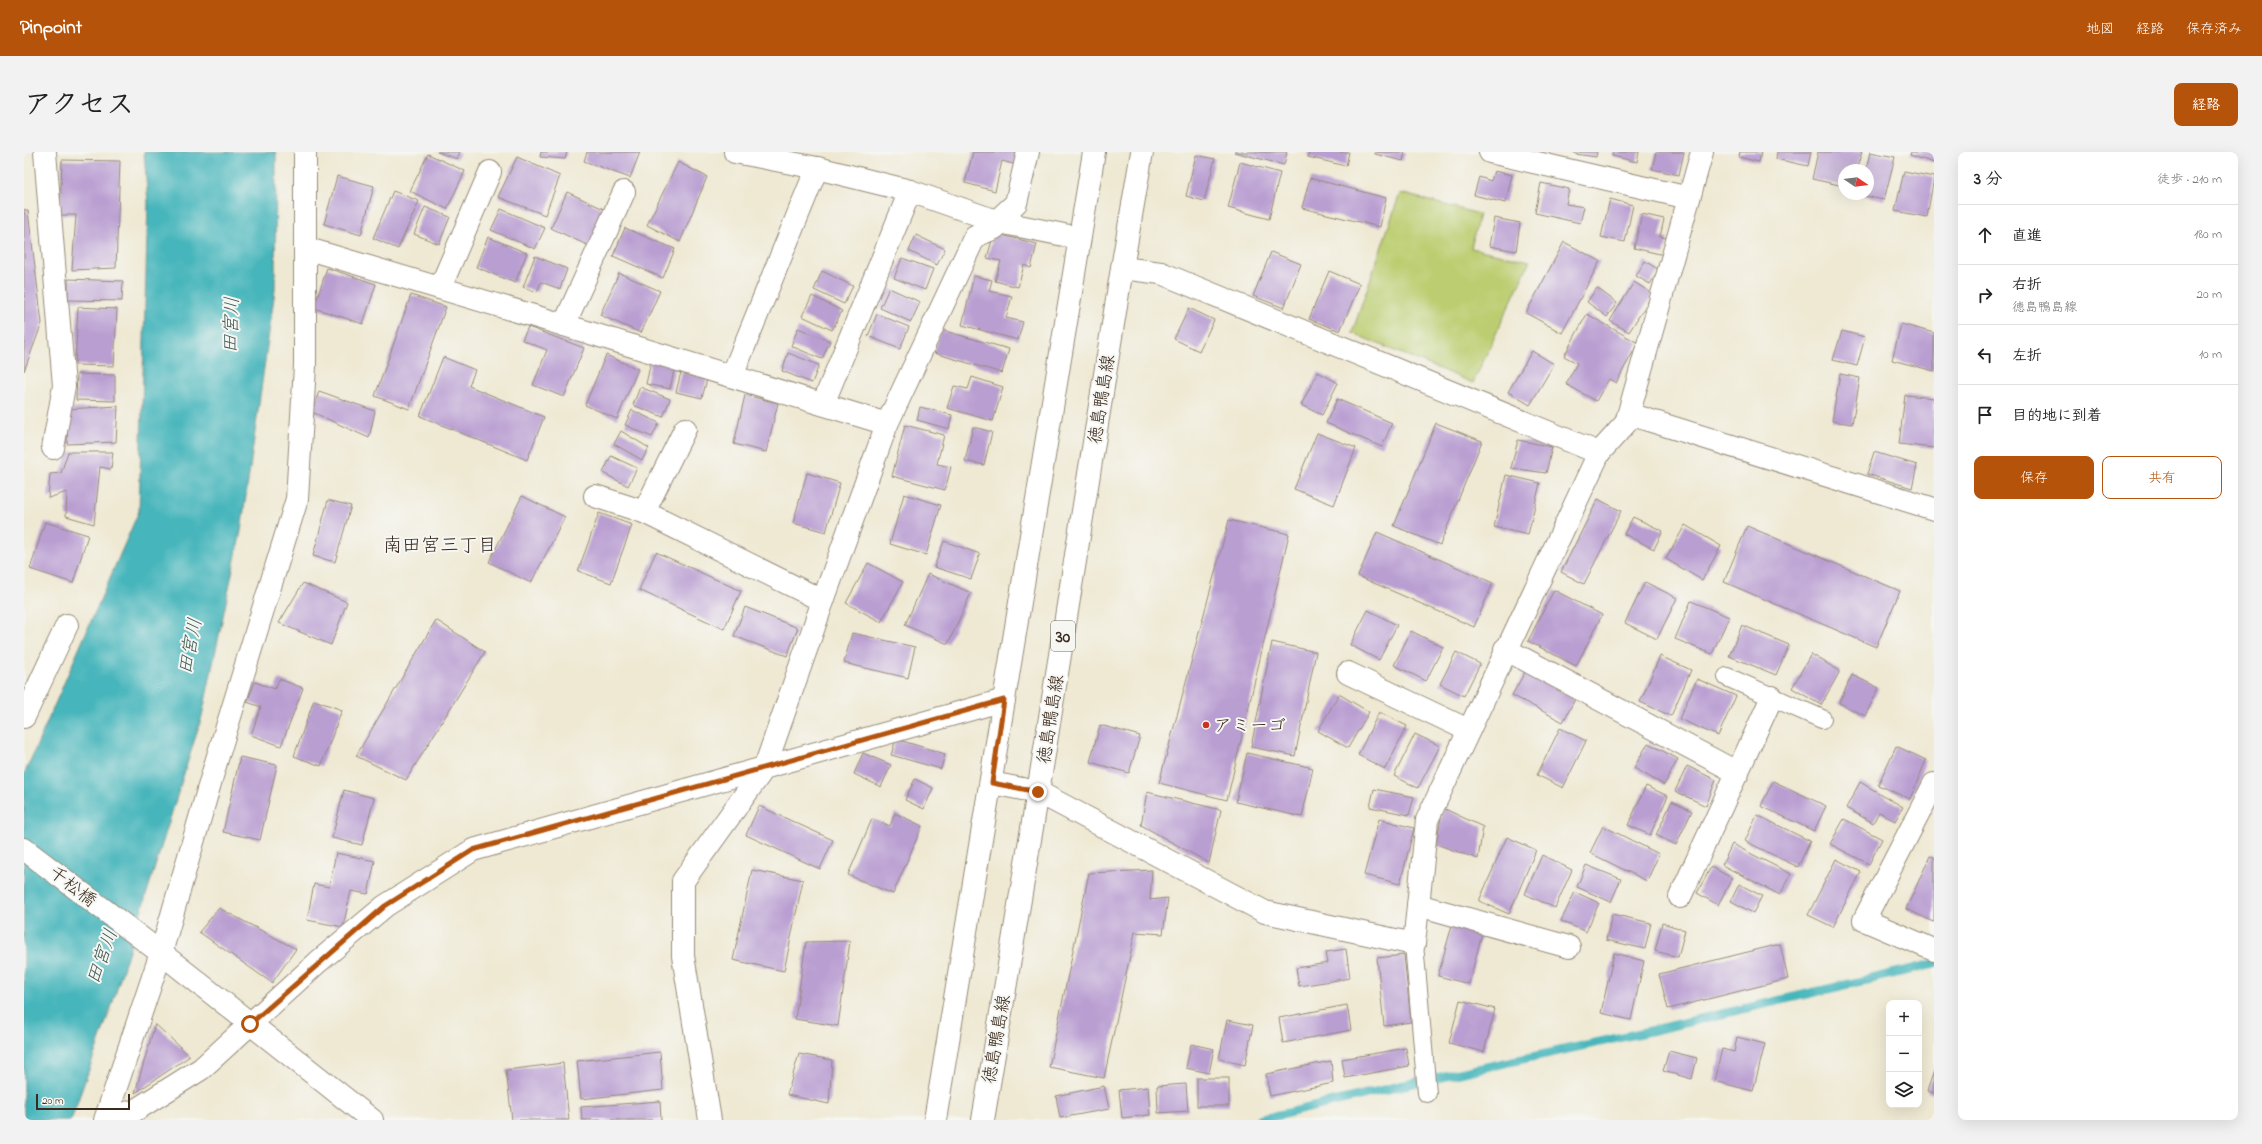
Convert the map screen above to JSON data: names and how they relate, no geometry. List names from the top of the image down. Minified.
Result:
{"streets":{"street":["徳島鴨島線","30","千松橋"]},"districts":["南田宮三丁目"],"water":["田宮川"],"places":["アミーゴ"],"scale_bar":"20 m","north":"right","page":{"header":"Pinpoint","nav":["地図","経路","保存済み"],"title":"アクセス","buttons":["経路",["保存","共有"]],"heading":["3 分","徒歩 · 210 m"],"list":[["直進","180 m"],["右折","徳島鴨島線","20 m"],["左折","10 m"],"目的地に到着"],"map_buttons":["+","−"],"scale":"20 m"}}
